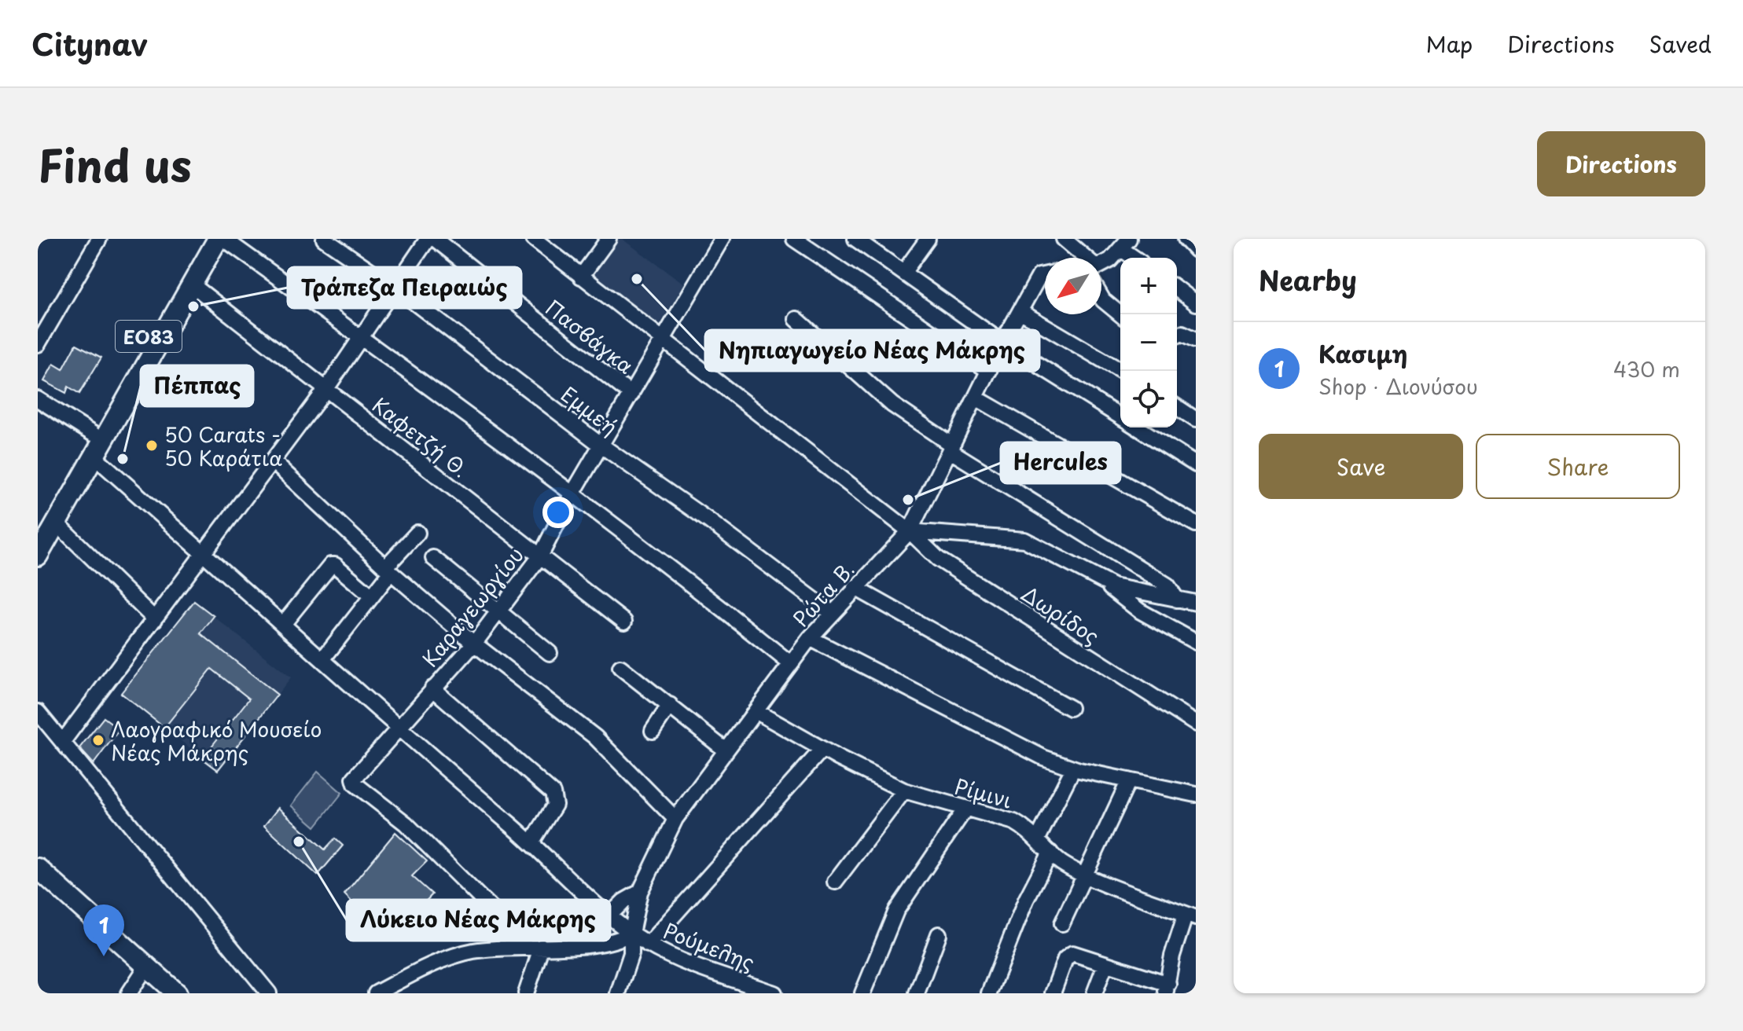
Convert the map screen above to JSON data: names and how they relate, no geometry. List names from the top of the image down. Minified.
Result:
{"streets":{"main road":["ΕΟ83"],"street":["Πασβάγκα","Εμμεή","Καφετζή Θ.","Ρώτα Β.","Καραγεωργίου","Δωρίδος","Ρίμινι","Ρούμελης"]},"crossings":[["ΕΟ83","Καφετζή Θ."],["ΕΟ83","Ρούμελης"],["Πασβάγκα","Καραγεωργίου"],["Εμμεή","Ρώτα Β."],["Εμμεή","Καραγεωργίου"],["Καφετζή Θ.","Καραγεωργίου"],["Ρώτα Β.","Δωρίδος"],["Ρώτα Β.","Ρίμινι"],["Ρώτα Β.","Ρούμελης"],["Καραγεωργίου","Δωρίδος"],["Καραγεωργίου","Ρούμελης"]],"places":["Νηπιαγωγείο Νέας Μάκρης","Τράπεζα Πειραιώς","50 Carats - 50 Καράτια","Πέππας","Hercules","Λαογραφικό Μουσείο Νέας Μάκρης","Λύκειο Νέας Μάκρης"],"north":"bottom left","page":{"header":"Citynav","nav":["Map","Directions","Saved"],"title":"Find us","buttons":["Directions",["Save","Share"]],"heading":"Nearby","map_buttons":["+","−"],"list":[{"mark":"1","name":"Κασιμη","note":"Shop · Διονύσου","value":"430 m"}],"pins":"1"}}
